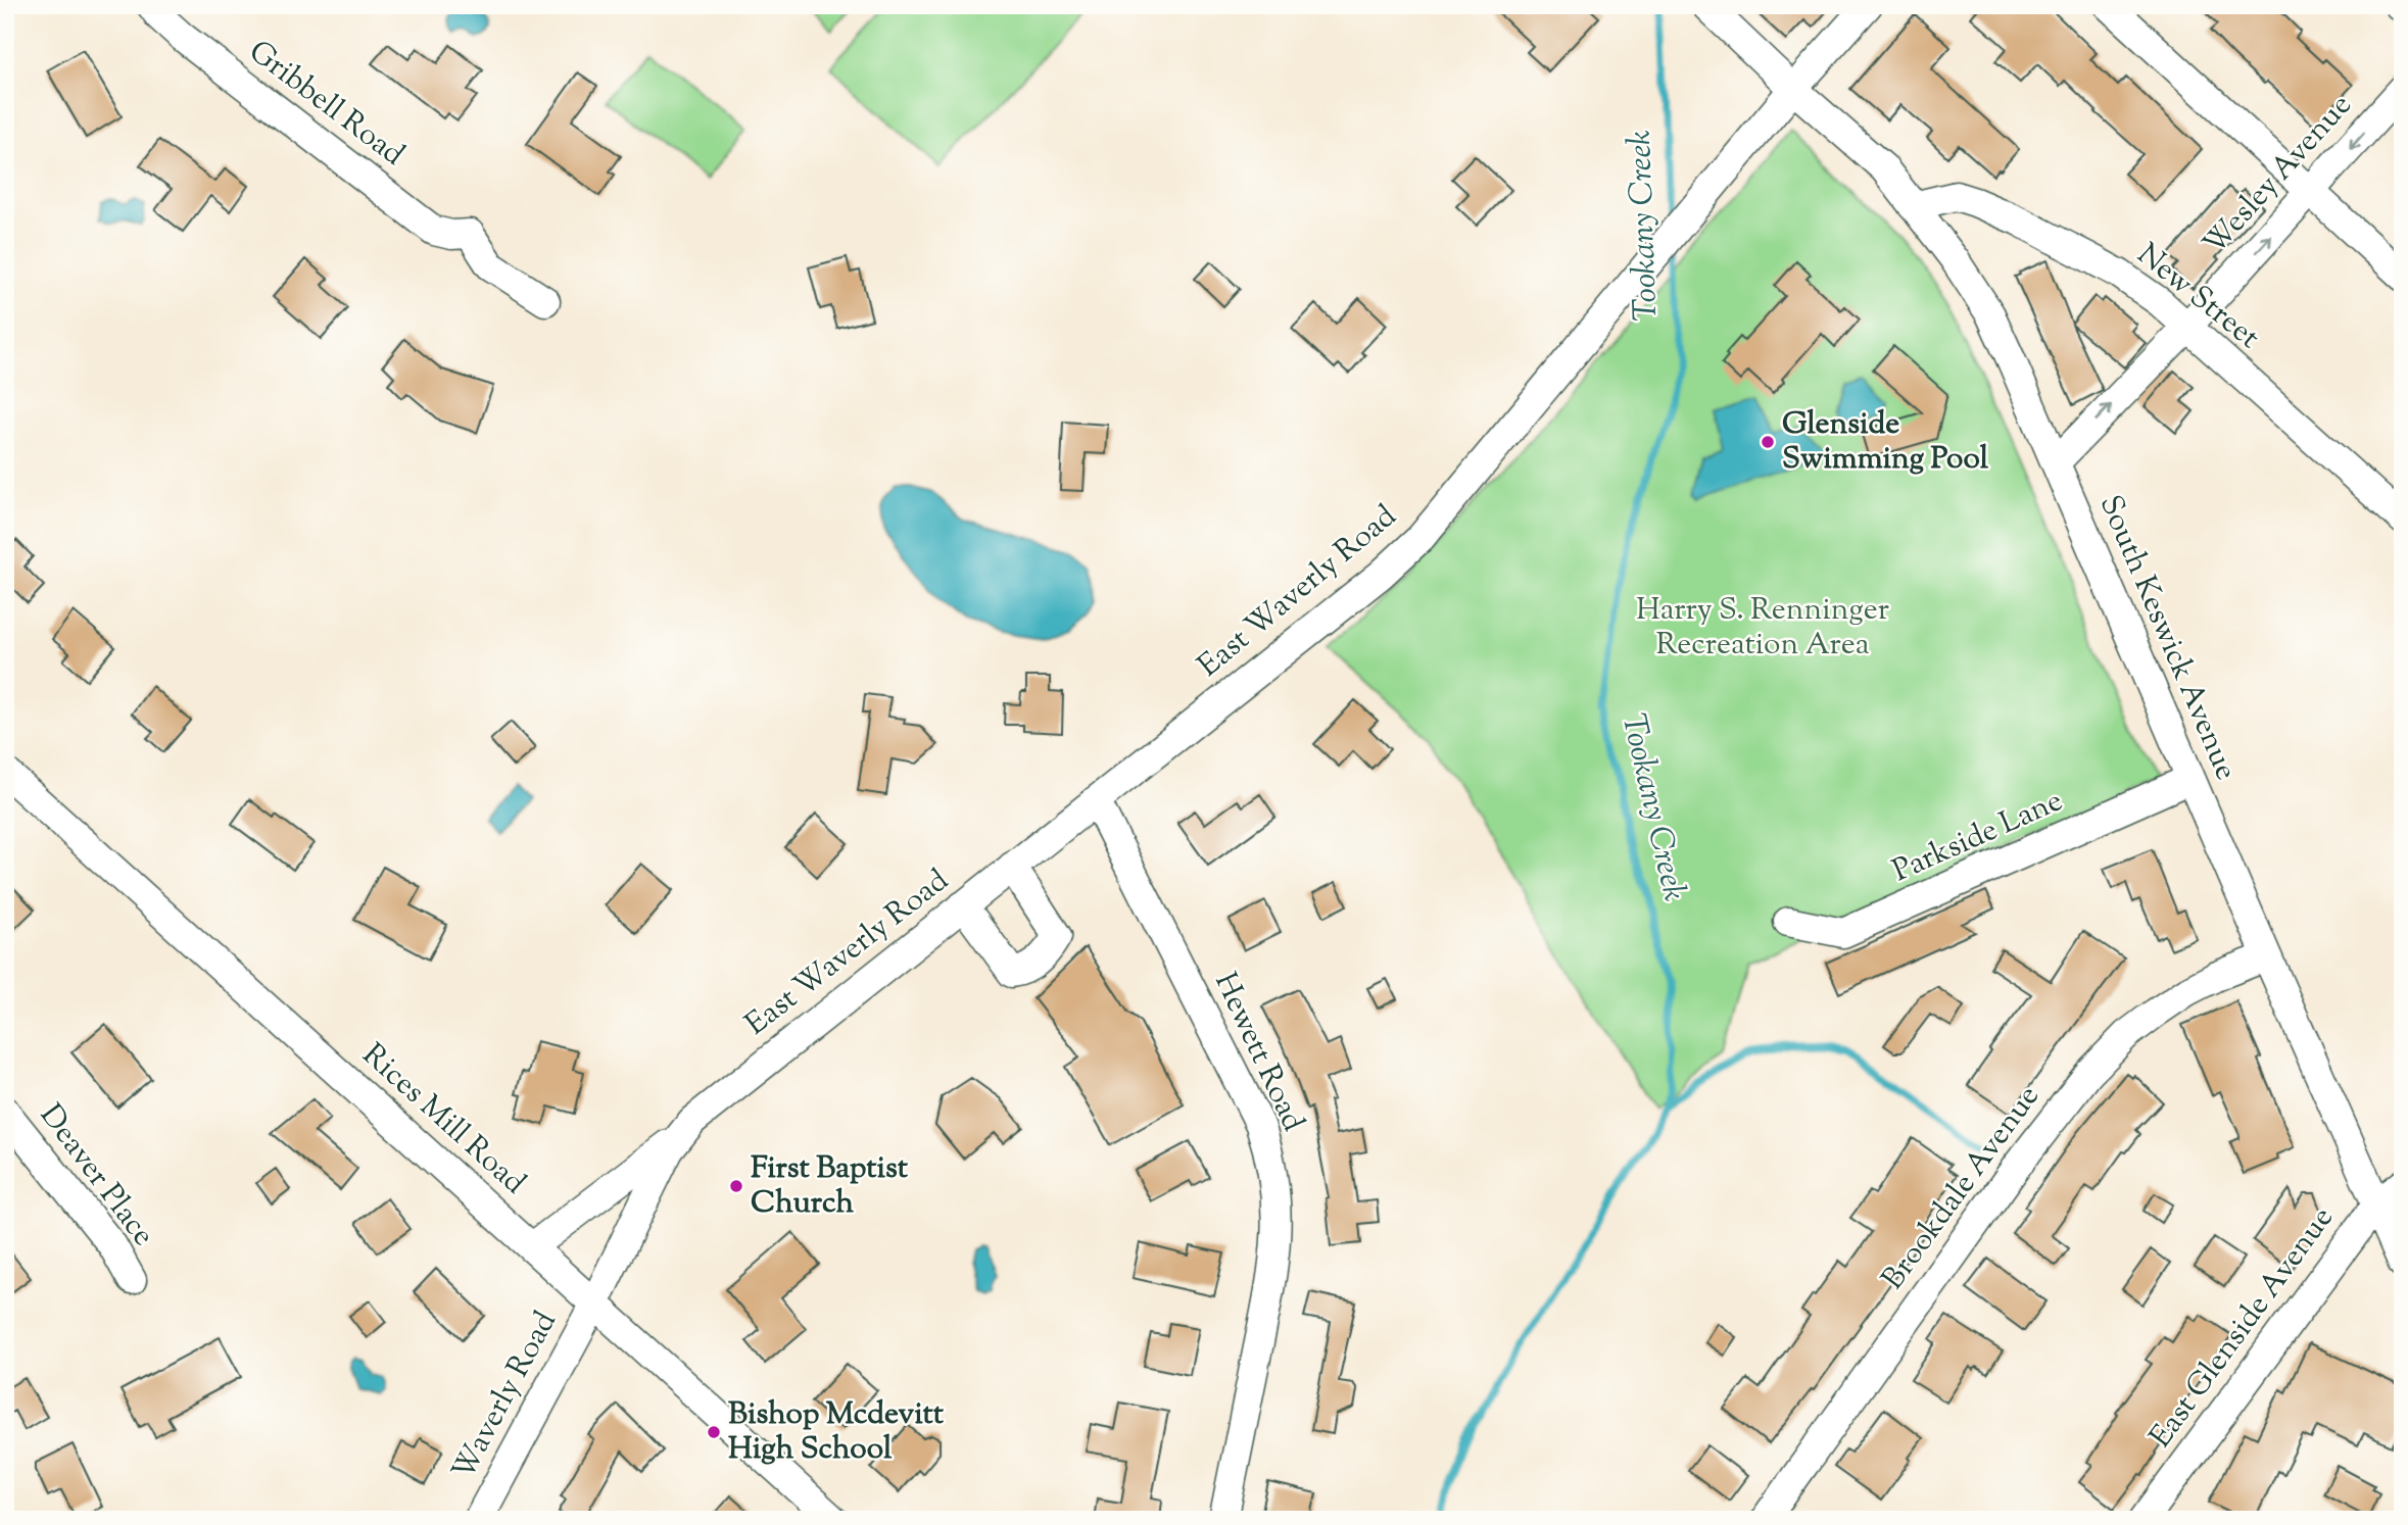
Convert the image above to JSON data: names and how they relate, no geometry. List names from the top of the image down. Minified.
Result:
{"streets":{"street":["Gribbell Road","Wesley Avenue","New Street","East Waverly Road","South Keswick Avenue","Parkside Lane","Hewett Road","Rices Mill Road","Deaver Place","Brookdale Avenue","East Glenside Avenue","Waverly Road"]},"crossings":[["Wesley Avenue","New Street"],["Wesley Avenue","South Keswick Avenue"],["New Street","South Keswick Avenue"],["East Waverly Road","South Keswick Avenue"],["East Waverly Road","Hewett Road"],["East Waverly Road","Rices Mill Road"],["East Waverly Road","Waverly Road"],["South Keswick Avenue","Parkside Lane"],["South Keswick Avenue","Brookdale Avenue"],["South Keswick Avenue","East Glenside Avenue"],["Rices Mill Road","Waverly Road"]],"water":["Tookany Creek"],"parks":["Harry S. Renninger Recreation Area"],"places":["Glenside Swimming Pool","First Baptist Church","Bishop Mcdevitt High School"]}
